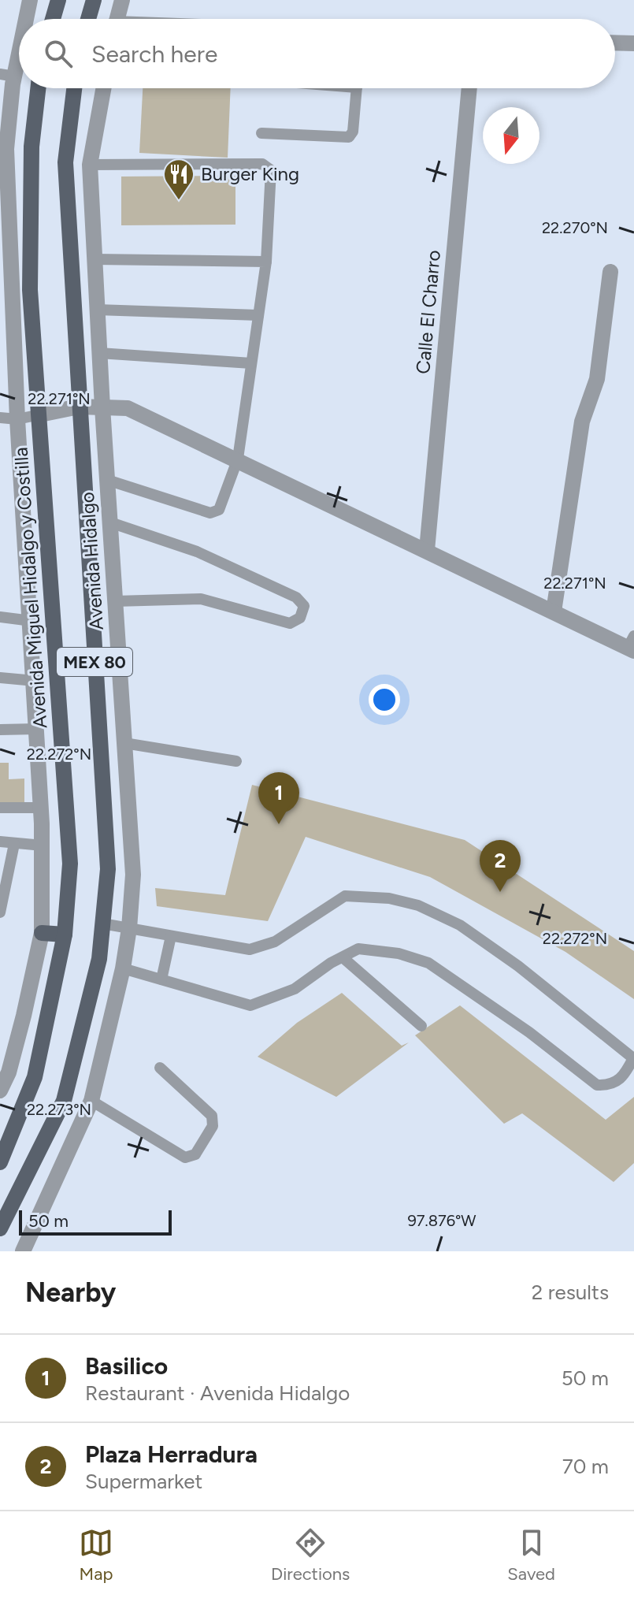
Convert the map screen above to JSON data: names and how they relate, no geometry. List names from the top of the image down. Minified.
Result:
{"streets":{"main road":["Avenida Miguel Hidalgo y Costilla","MEX 80"],"street":["Calle El Charro","Avenida Hidalgo"]},"places":{"restaurant":["Burger King"]},"scale_bar":"50 m","north":"bottom","page":{"search":"Search here","pins":["1","2"],"scale":"50 m","heading":["Nearby","2 results"],"list":[{"mark":"1","name":"Basilico","note":"Restaurant · Avenida Hidalgo","value":"50 m"},{"mark":"2","name":"Plaza Herradura","note":"Supermarket","value":"70 m"}],"nav":["Map","Directions","Saved"]},"coordinates":["22.270°N","22.271°N","22.272°N","22.273°N","97.876°W"]}
